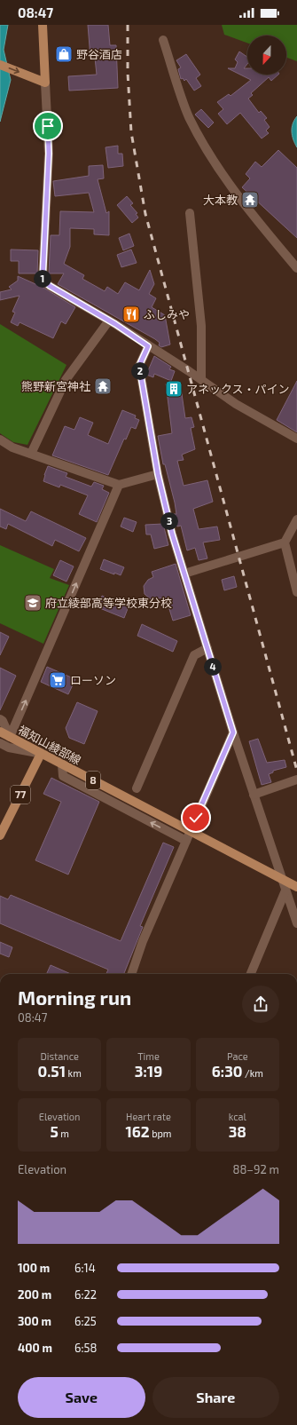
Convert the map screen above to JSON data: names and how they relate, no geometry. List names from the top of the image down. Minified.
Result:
{"streets":{"main road":["福知山綾部線","8","77"]},"crossings":[["福知山綾部線","77"]],"places":{"shop":["野谷酒店"],"temple":["大本教","熊野新宮神社"],"restaurant":["ふしみや"],"building":["アネックス・パイン"],"school or university":["府立綾部高等学校東分校"],"supermarket":["ローソン"]},"north":"bottom","page":{"status":"08:47","pins":["1","2","3","4"],"heading":["Morning run","08:47"],"stats":[["Distance","0.51 km"],["Time","3:19"],["Pace","6:30 /km"],["Elevation","5 m"],["Heart rate","162 bpm"],["kcal","38"]],"chart":["Elevation","88–92 m"],"list":[{"name":"100 m","note":"6:14"},{"name":"200 m","note":"6:22"},{"name":"300 m","note":"6:25"},{"name":"400 m","note":"6:58"}],"buttons":["Save","Share"]}}
